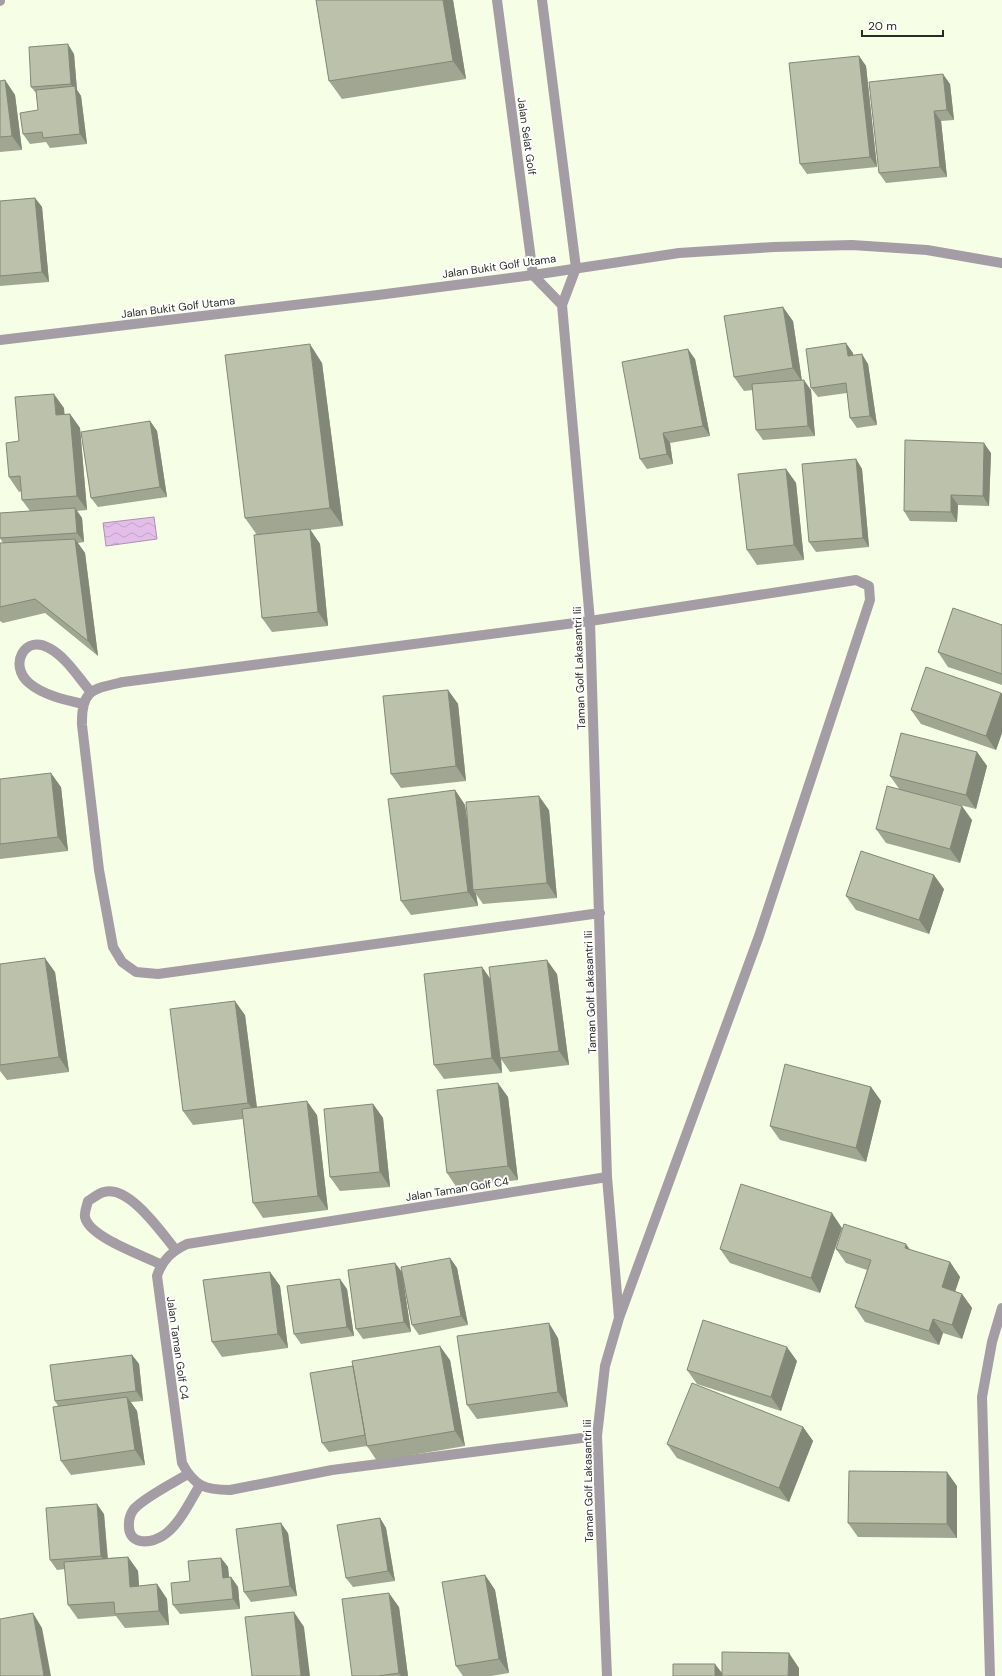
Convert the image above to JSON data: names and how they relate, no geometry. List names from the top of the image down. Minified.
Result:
{"streets":{"street":["Jalan Selat Golf","Jalan Bukit Golf Utama","Taman Golf Lakasantri Iii","Jalan Taman Golf C4"]},"crossings":[["Jalan Selat Golf","Jalan Bukit Golf Utama"],["Jalan Bukit Golf Utama","Taman Golf Lakasantri Iii"],["Taman Golf Lakasantri Iii","Jalan Taman Golf C4"]],"scale_bar":"20 m"}
